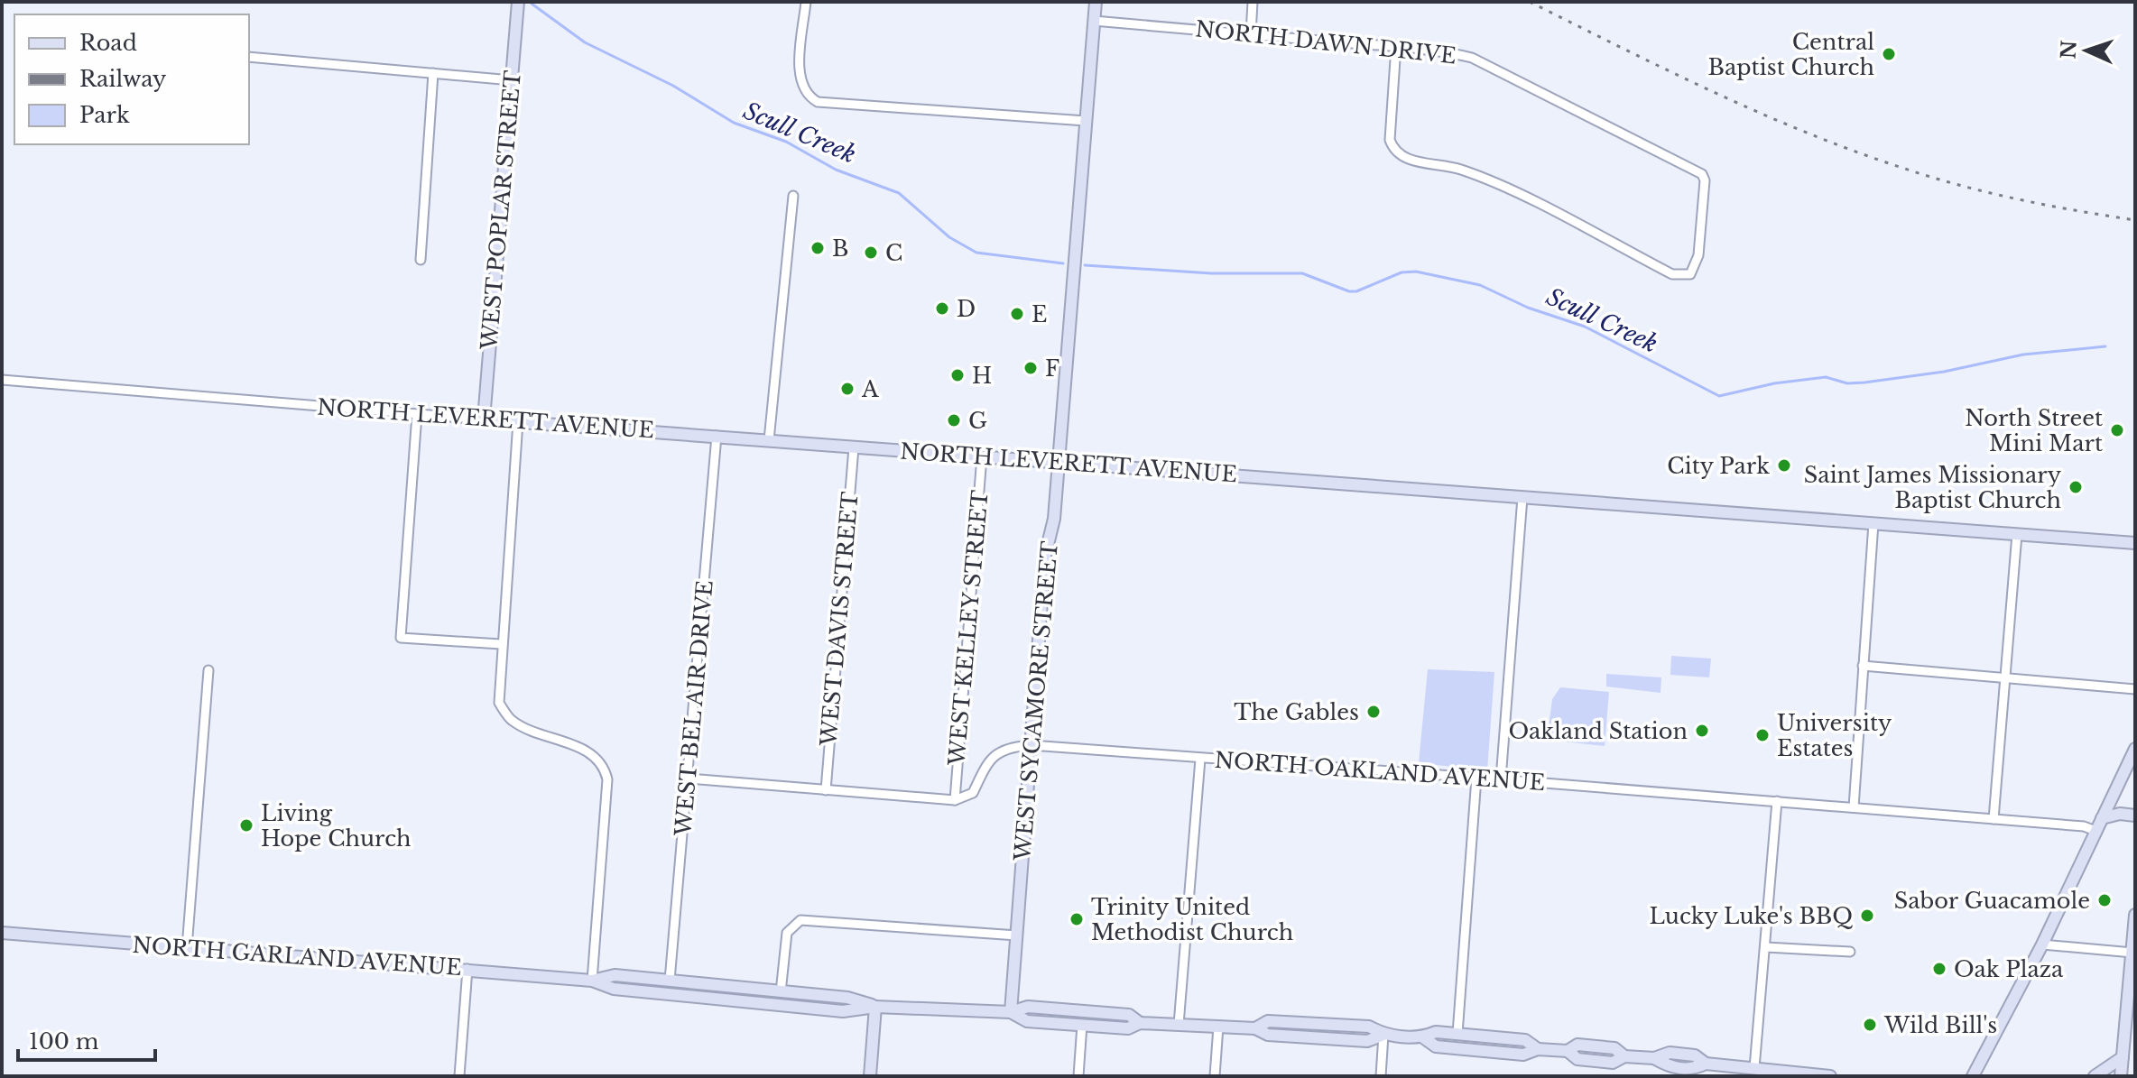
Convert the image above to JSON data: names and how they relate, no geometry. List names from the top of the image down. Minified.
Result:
{"streets":{"street":["NORTH DAWN DRIVE","WEST POPLAR STREET","NORTH LEVERETT AVENUE","WEST DAVIS STREET","WEST KELLEY STREET","WEST SYCAMORE STREET","WEST BEL AIR DRIVE","NORTH OAKLAND AVENUE","NORTH GARLAND AVENUE"]},"crossings":[["NORTH DAWN DRIVE","WEST SYCAMORE STREET"],["WEST POPLAR STREET","NORTH LEVERETT AVENUE"],["NORTH LEVERETT AVENUE","WEST DAVIS STREET"],["NORTH LEVERETT AVENUE","WEST KELLEY STREET"],["NORTH LEVERETT AVENUE","WEST SYCAMORE STREET"],["NORTH LEVERETT AVENUE","WEST BEL AIR DRIVE"],["WEST KELLEY STREET","NORTH OAKLAND AVENUE"],["WEST SYCAMORE STREET","NORTH OAKLAND AVENUE"],["WEST SYCAMORE STREET","NORTH GARLAND AVENUE"],["WEST BEL AIR DRIVE","NORTH GARLAND AVENUE"]],"water":["Scull Creek"],"places":["Central Baptist Church","B","C","D","E","F","H","A","G","North Street Mini Mart","City Park","Saint James Missionary Baptist Church","The Gables","Oakland Station","University Estates","Living Hope Church","Sabor Guacamole","Lucky Luke's BBQ","Trinity United Methodist Church","Oak Plaza","Wild Bill's"],"legend":["Road","Railway","Park"],"scale_bar":"100 m","north":"left"}
